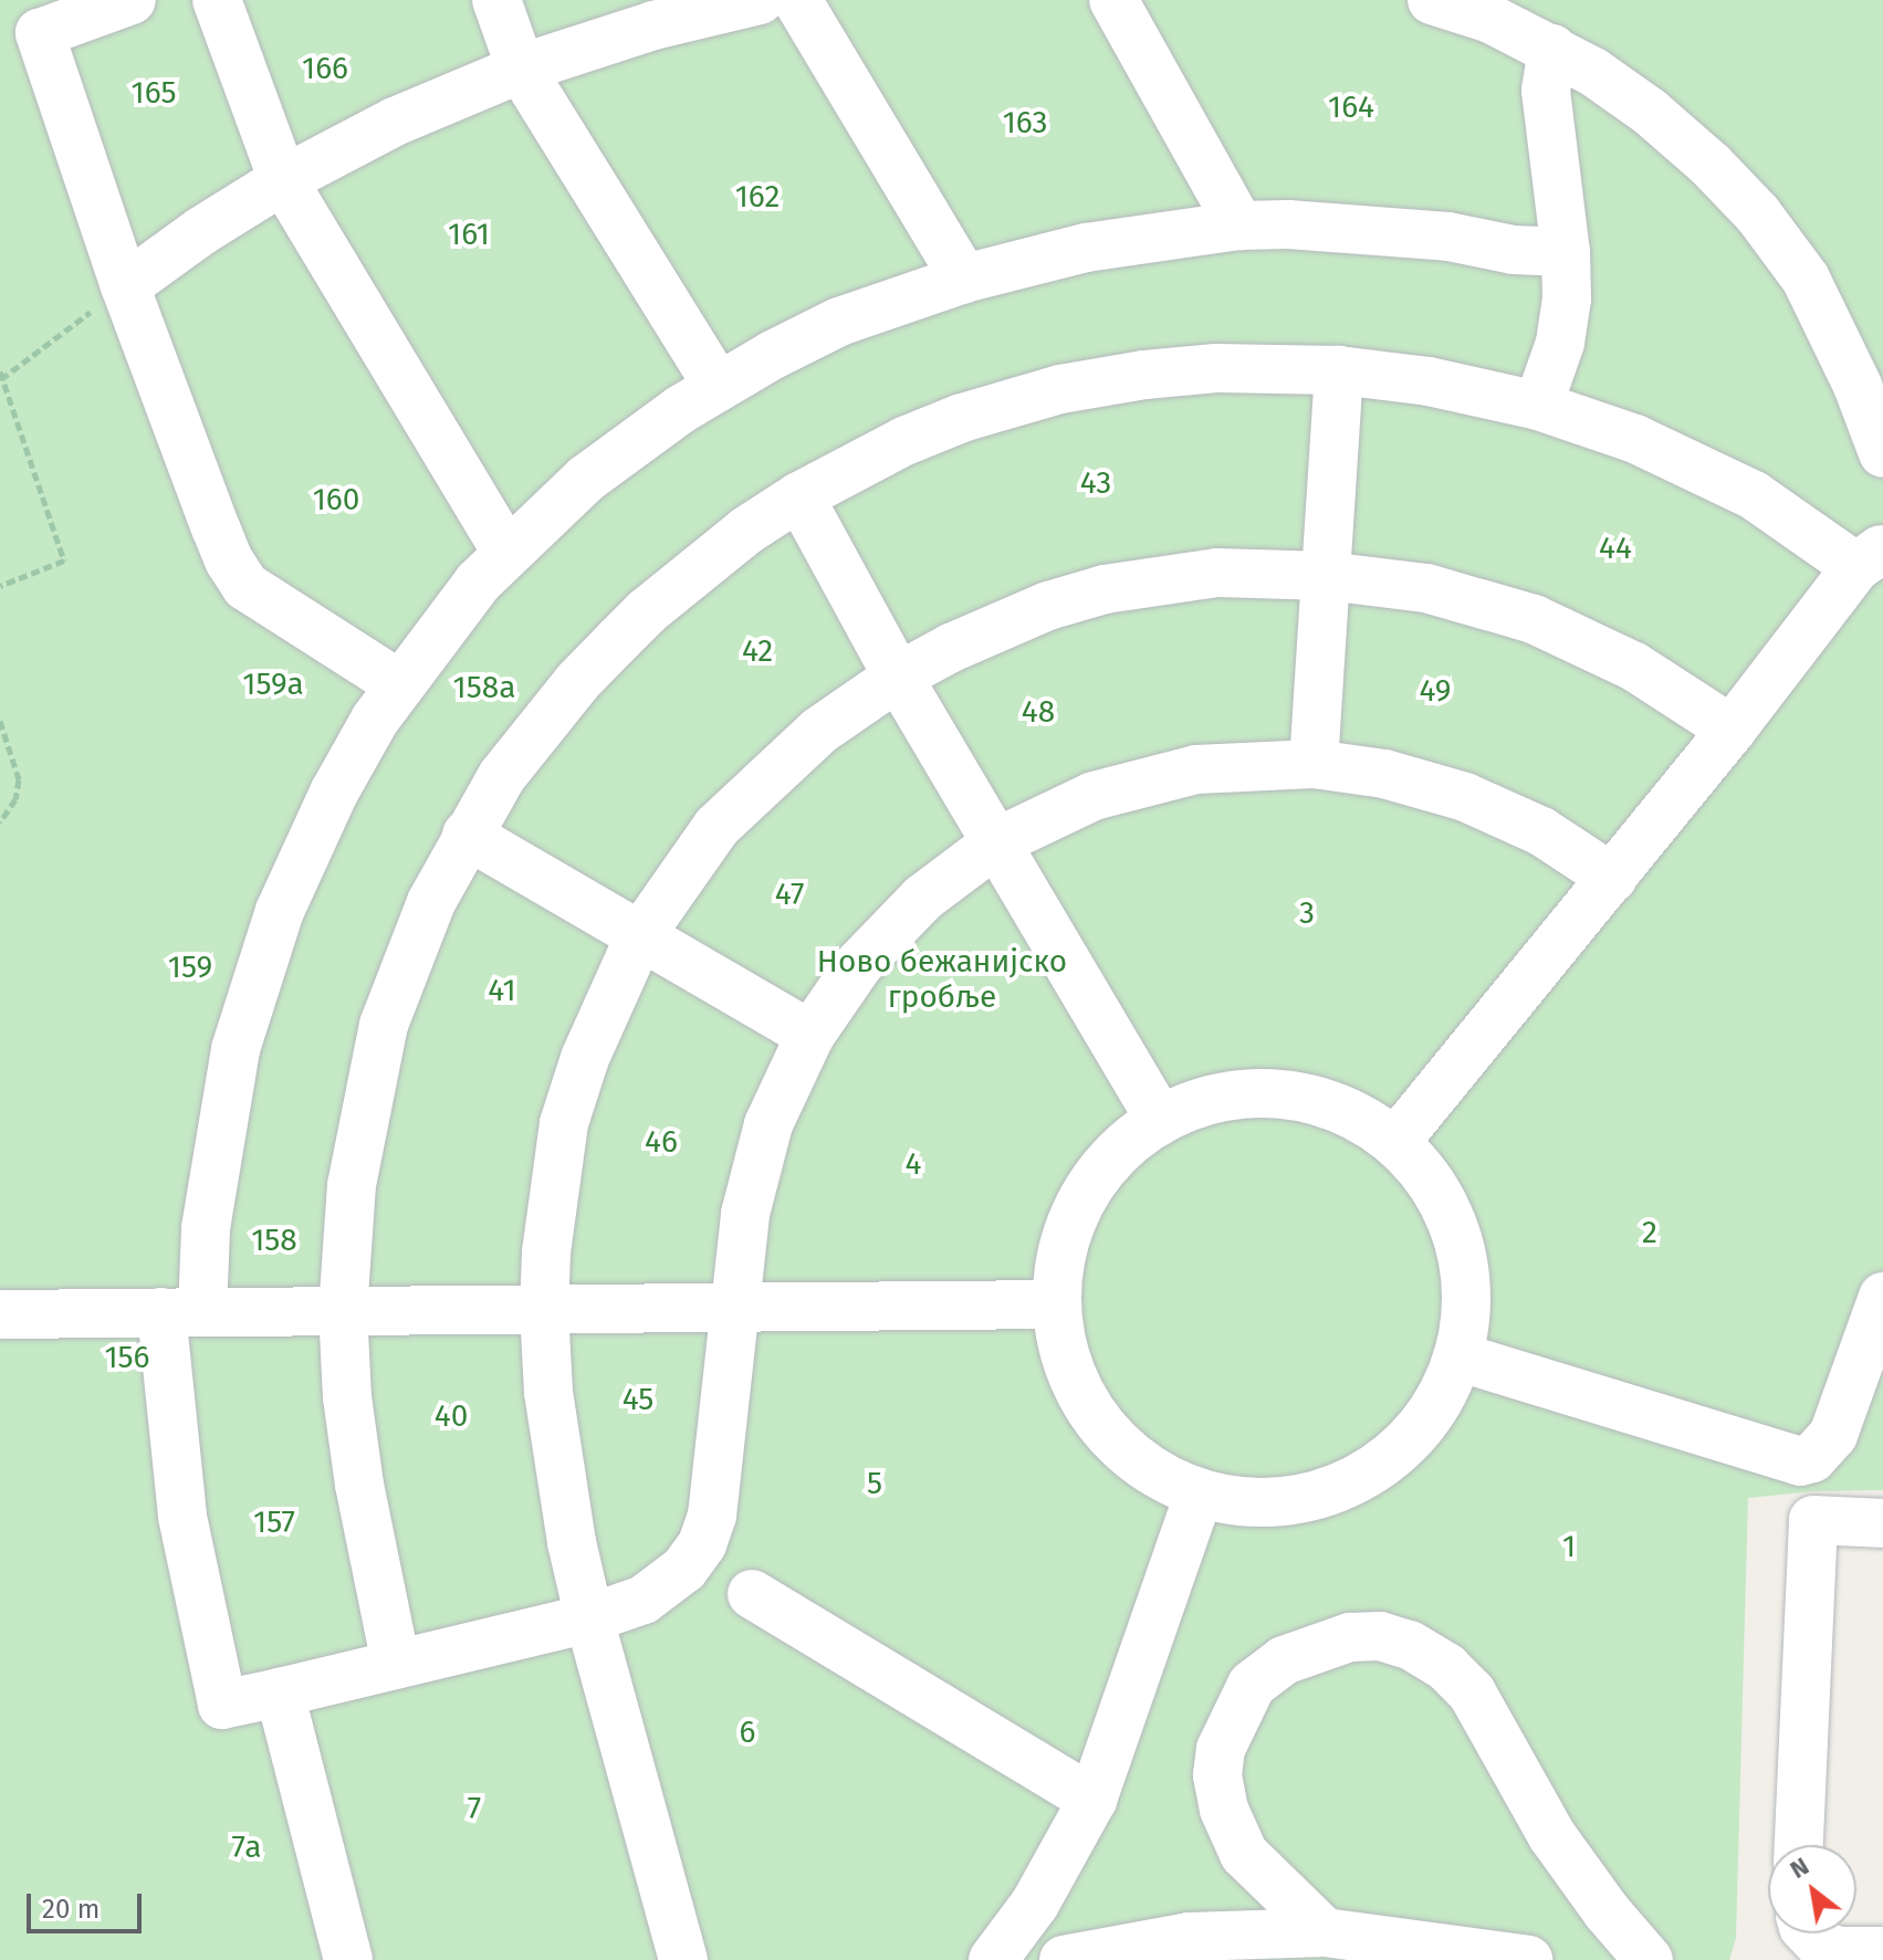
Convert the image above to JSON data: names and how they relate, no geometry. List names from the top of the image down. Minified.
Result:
{"parks":["166","165","164","163","162","161","43","160","44","42","159a","158a","49","48","47","3","Ново бежанијско гробље","159","41","46","4","2","158","156","45","40","5","157","1","6","7","7a"],"scale_bar":"20 m","north":"top left"}
